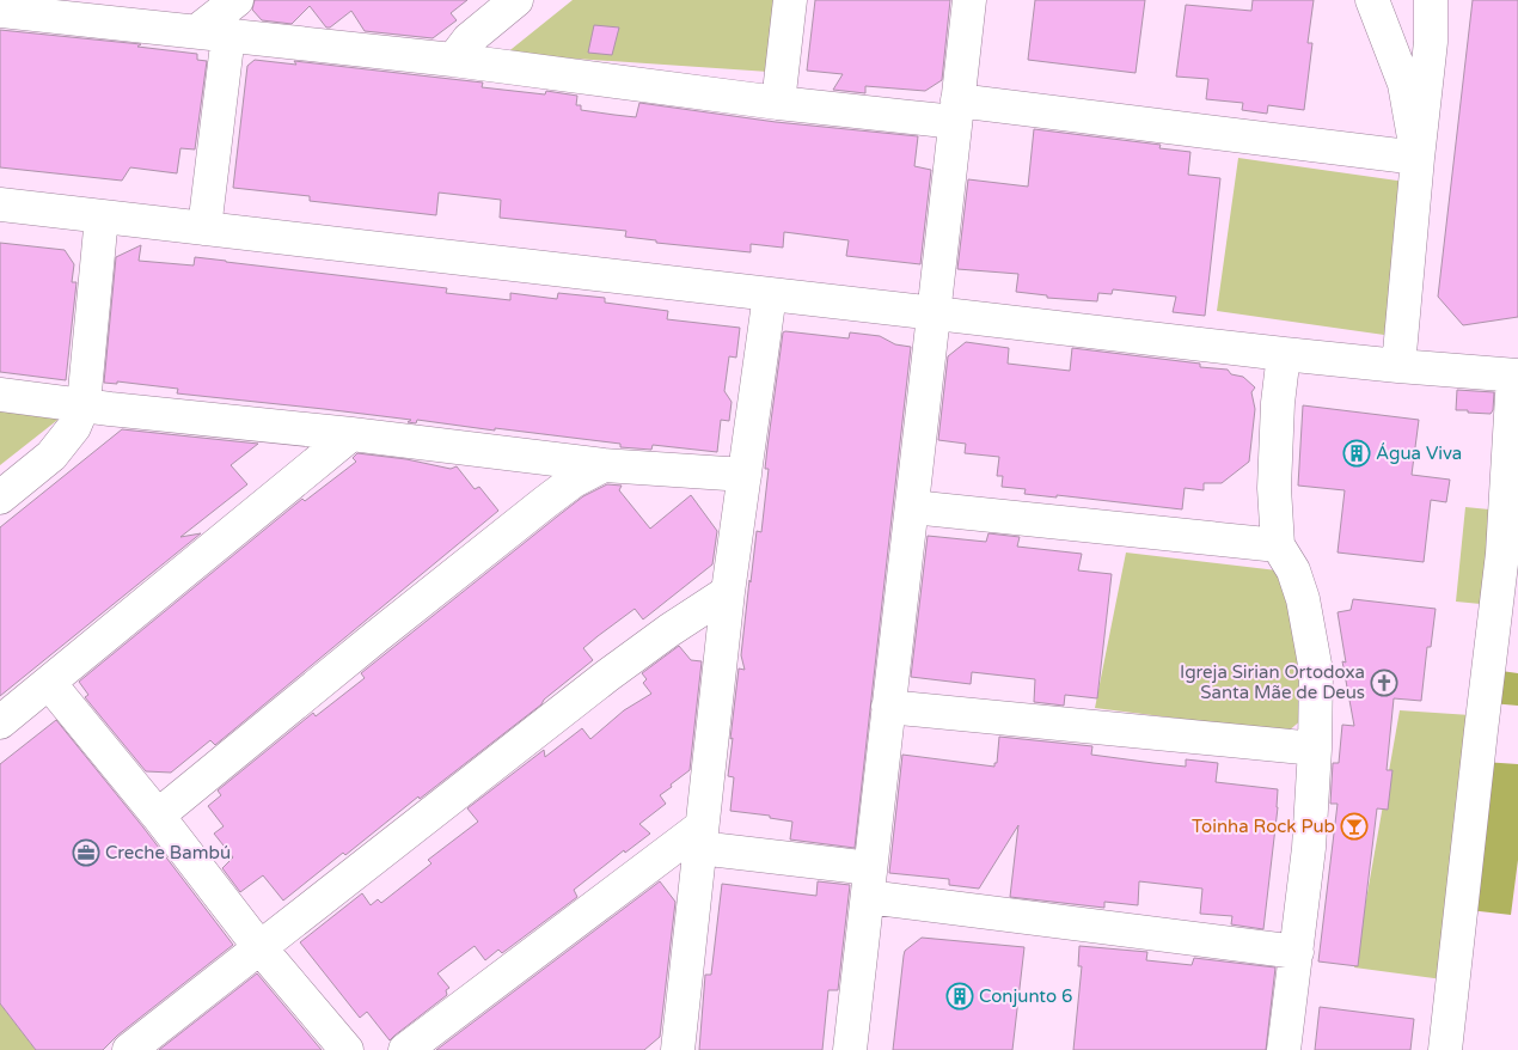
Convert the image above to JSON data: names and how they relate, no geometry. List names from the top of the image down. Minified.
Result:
{"places":{"building":["Água Viva","Conjunto 6"],"church":["Igreja Sirian Ortodoxa Santa Mãe de Deus"],"bar":["Toinha Rock Pub"],"office":["Creche Bambú"]}}
